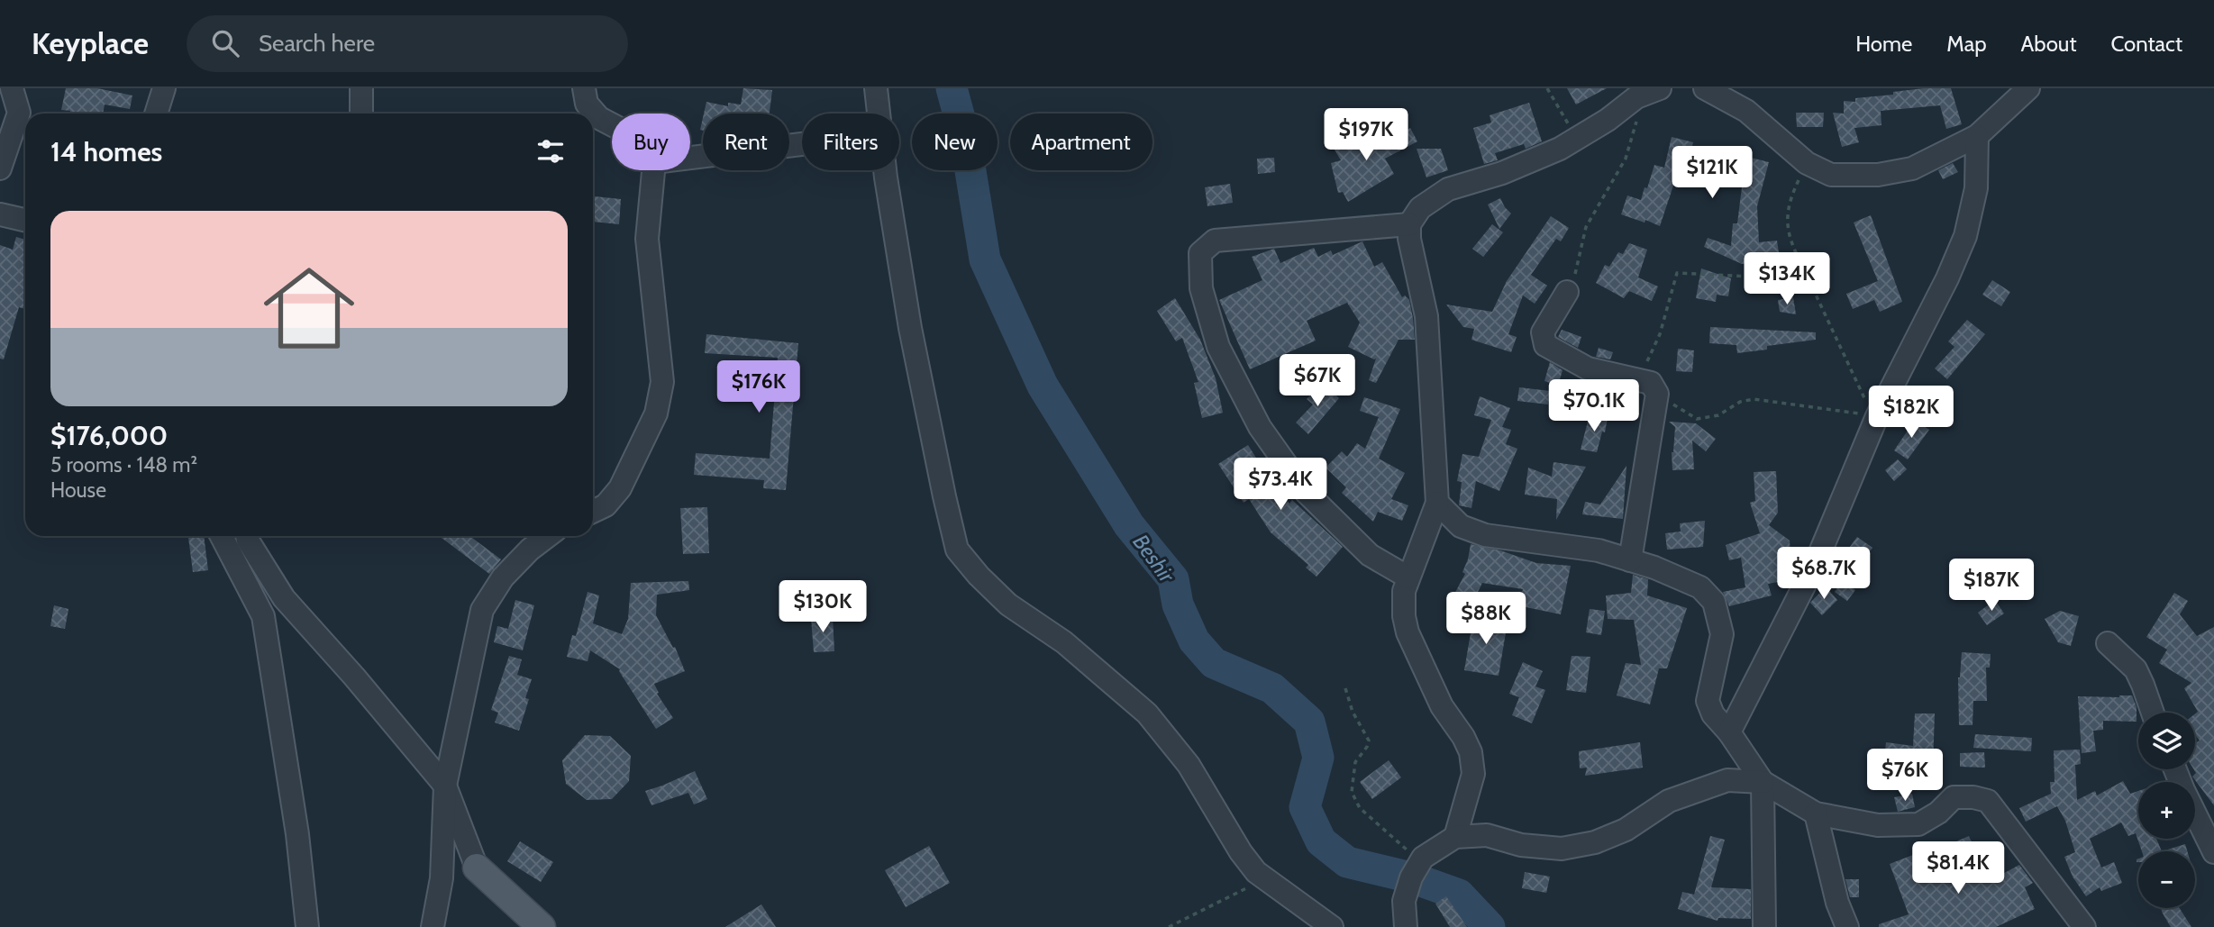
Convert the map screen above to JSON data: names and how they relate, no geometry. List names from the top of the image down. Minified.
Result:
{"water":["Beshir"],"page":{"header":"Keyplace","search":"Search here","nav":["Home","Map","About","Contact"],"price":["$197K","$121K","$134K","$67K","$176K","$70.1K","$182K","$73.4K","$68.7K","$187K","$130K","$88K","$76K","$81.4K"],"chip":["Buy","Rent","Filters","New","Apartment"],"heading":"14 homes","list":[{"name":"$176,000","note":"5 rooms · 148 m² · House"}],"map_buttons":["+","−"]}}
